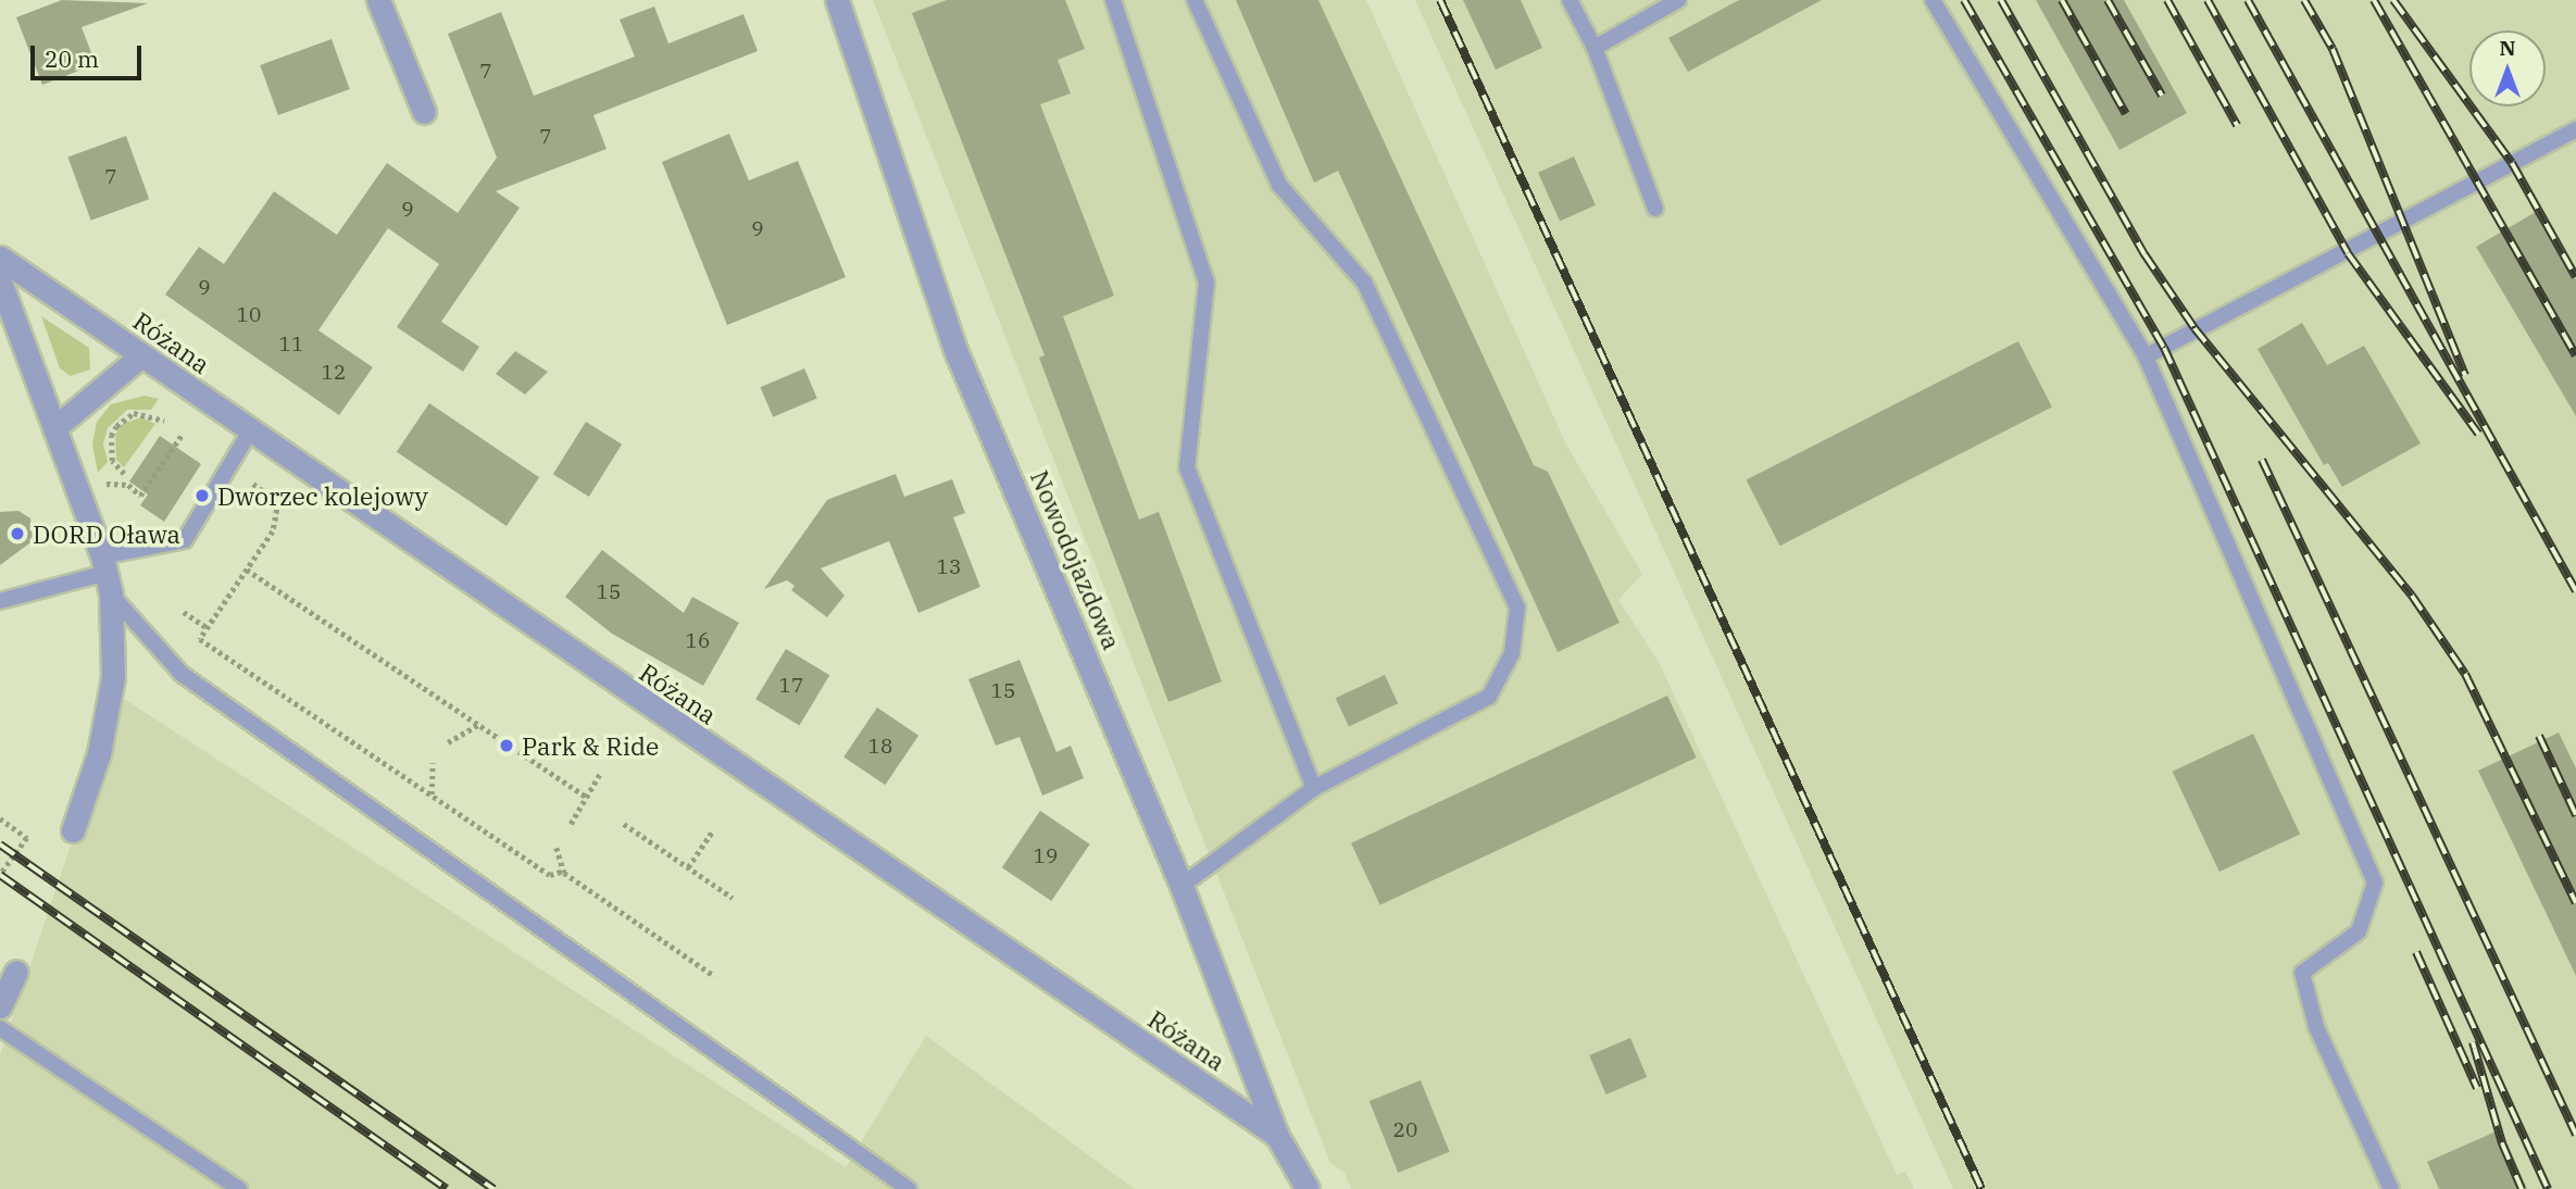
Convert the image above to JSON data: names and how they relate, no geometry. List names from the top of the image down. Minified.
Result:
{"streets":{"street":["Różana","Nowodojazdowa"]},"crossings":[["Różana","Nowodojazdowa"]],"places":["Dworzec kolejowy","DORD Oława","Park & Ride"],"house_numbers":["7","7","7","9","9","9","10","11","12","13","15","16","17","15","18","19","20"],"scale_bar":"20 m","north":"top"}
